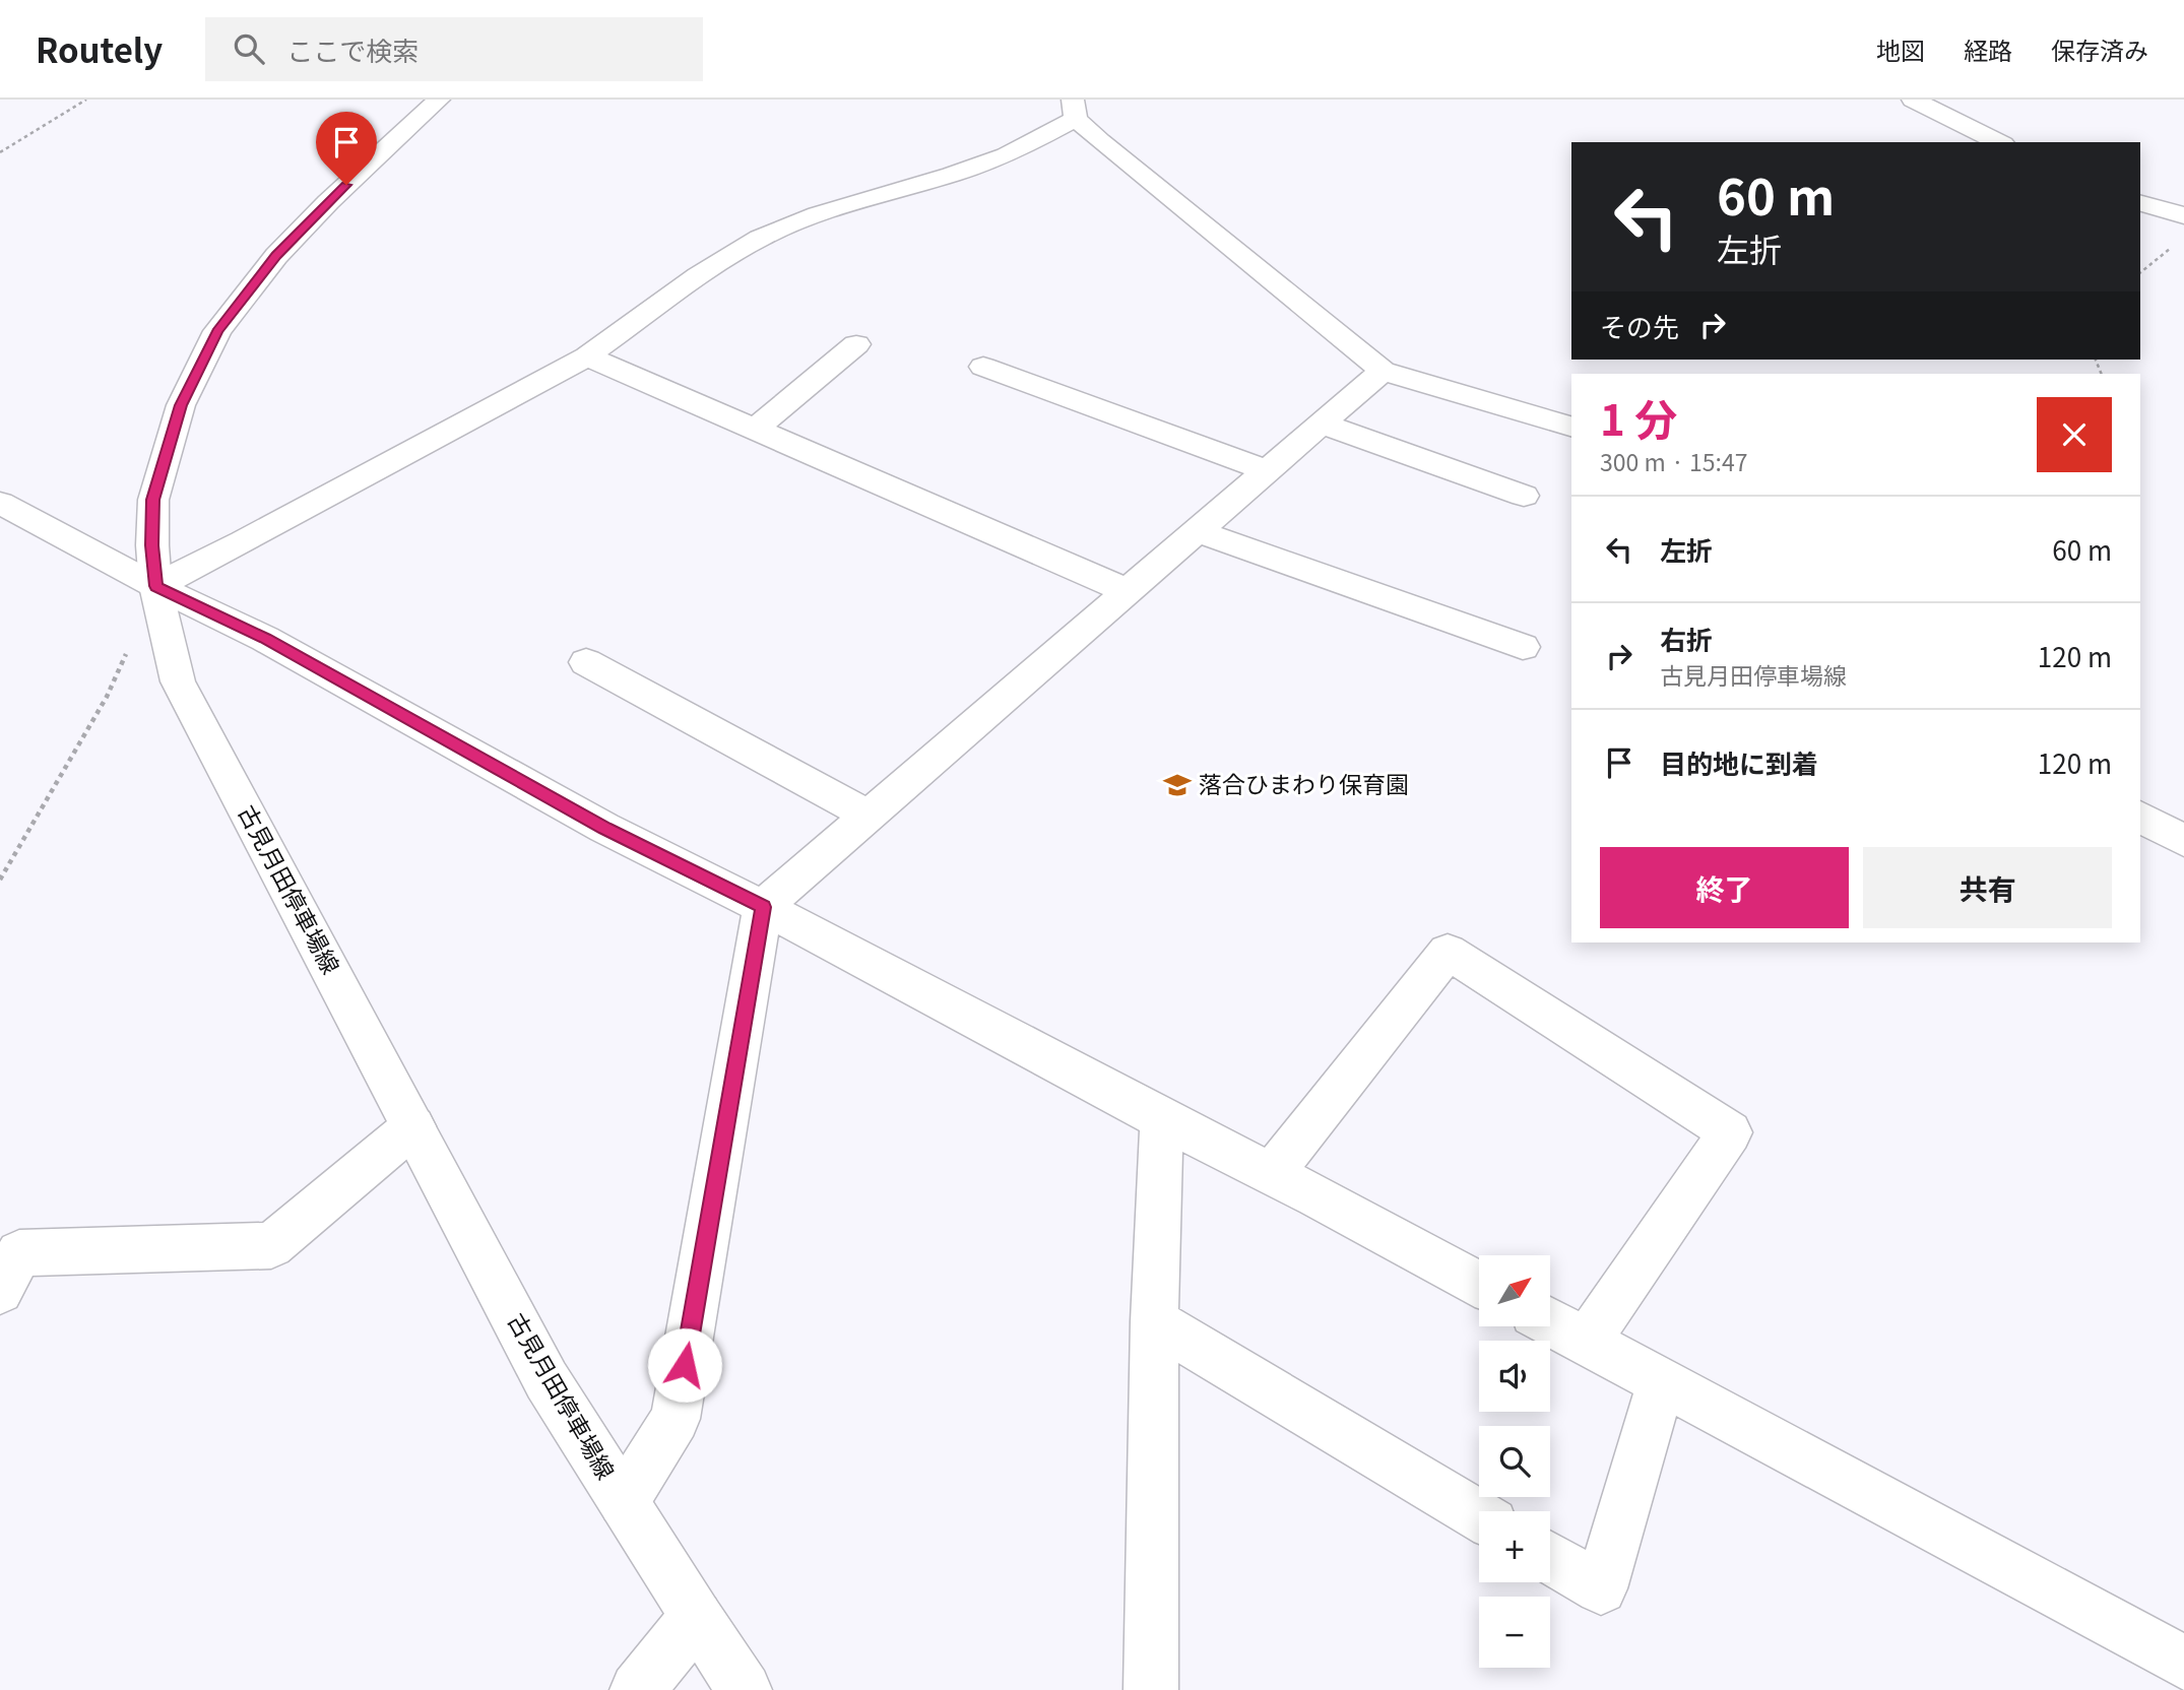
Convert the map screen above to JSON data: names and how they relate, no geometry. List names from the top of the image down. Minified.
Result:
{"streets":{"street":["古見月田停車場線"]},"places":{"school or university":["落合ひまわり保育園"]},"north":"top right","page":{"header":"Routely","search":"ここで検索","nav":["地図","経路","保存済み"],"turn":["60 m","左折"],"then":"その先","heading":["1 分","300 m · 15:47"],"list":[{"name":"左折","value":"60 m"},{"name":"右折","note":"古見月田停車場線","value":"120 m"},{"name":"目的地に到着","value":"120 m"}],"buttons":["終了","共有"],"map_buttons":["+","−"]}}
